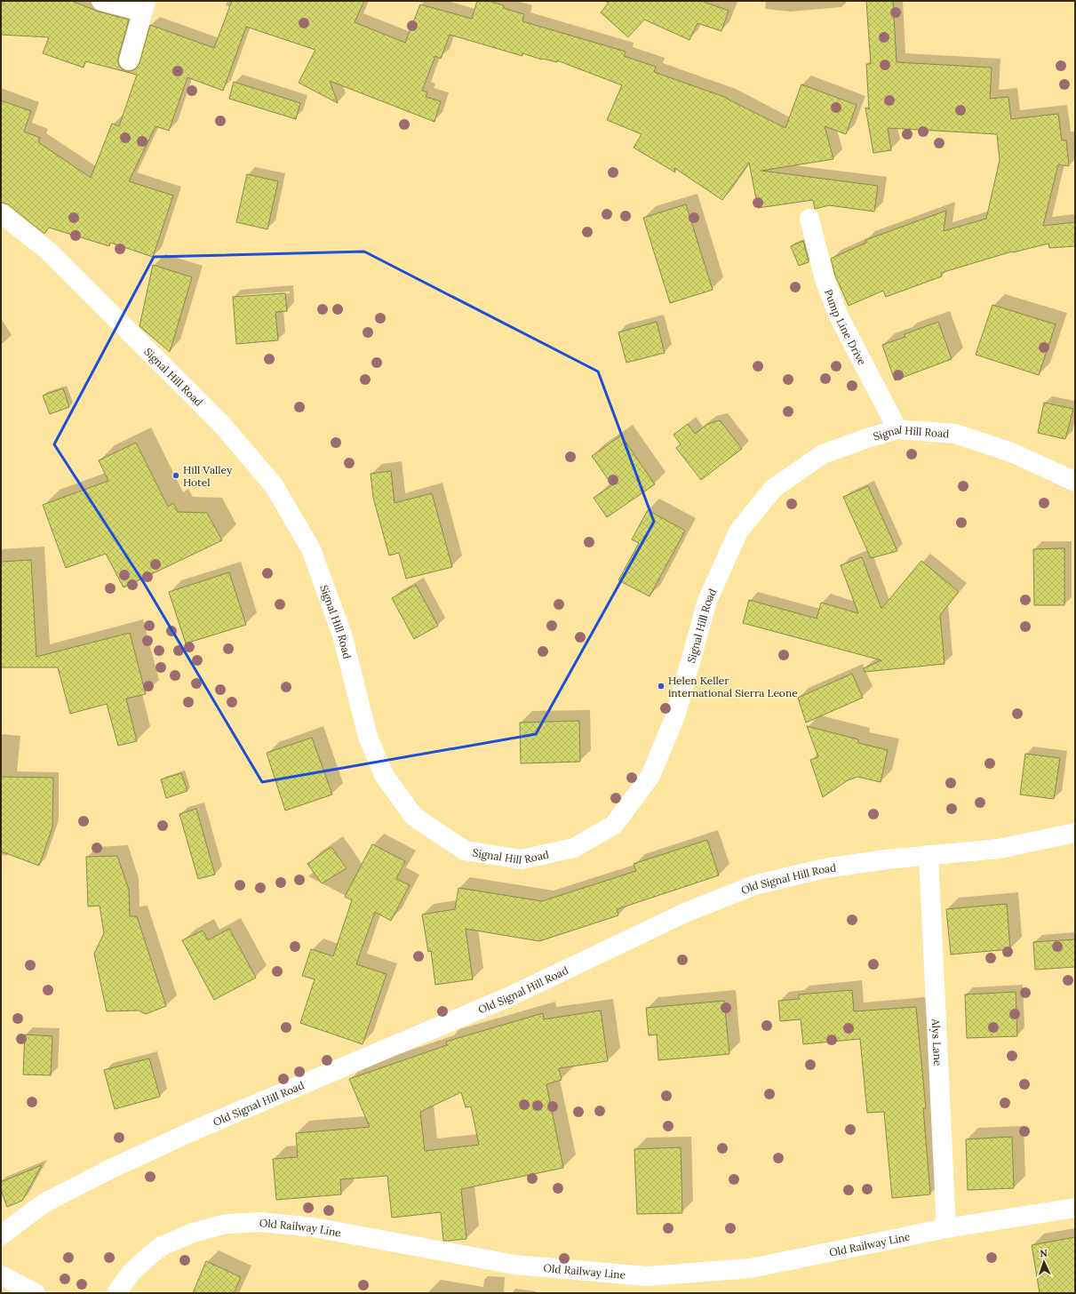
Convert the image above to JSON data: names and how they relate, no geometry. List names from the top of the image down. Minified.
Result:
{"streets":{"street":["Pump Line Drive","Signal Hill Road","Old Signal Hill Road","Alys Lane","Old Railway Line"]},"crossings":[["Pump Line Drive","Signal Hill Road"],["Old Signal Hill Road","Alys Lane"],["Alys Lane","Old Railway Line"]],"places":["Hill Valley Hotel","Helen Keller international Sierra Leone"],"north":"top"}
